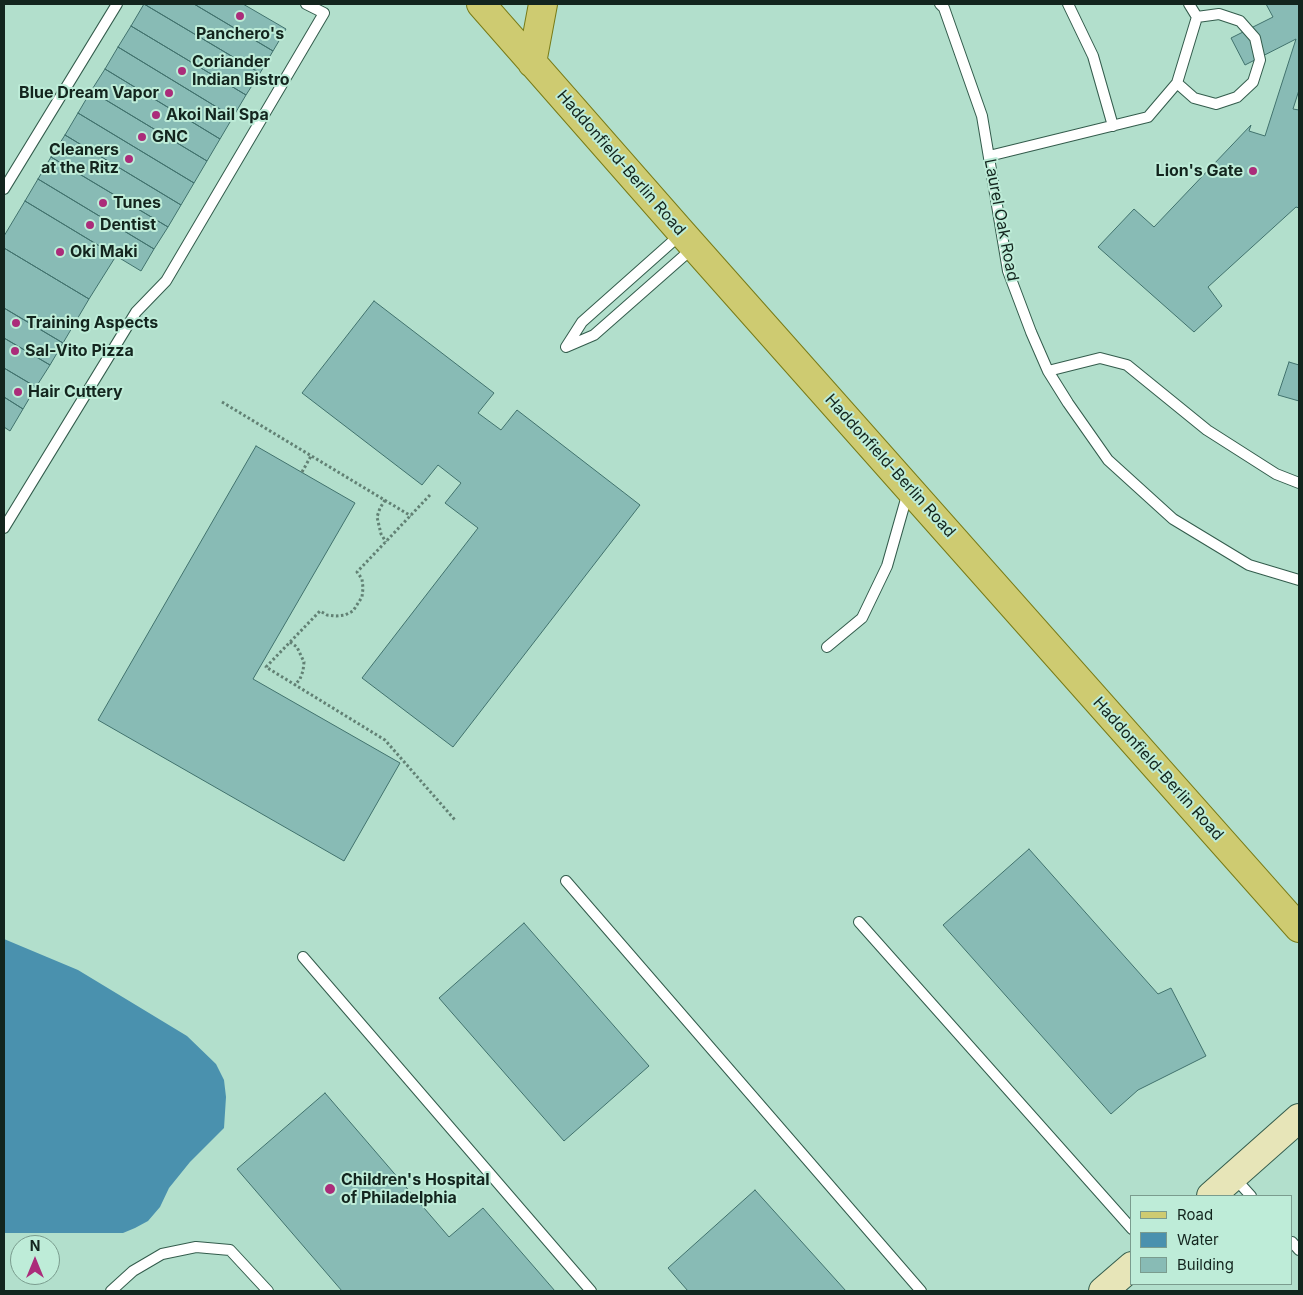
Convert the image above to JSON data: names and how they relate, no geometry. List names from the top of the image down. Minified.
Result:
{"streets":{"main road":["Haddonfield-Berlin Road"],"lane":["Laurel Oak Road"]},"places":["Panchero's","Coriander Indian Bistro","Blue Dream Vapor","Akoi Nail Spa","GNC","Cleaners at the Ritz","Lion's Gate","Tunes","Dentist","Oki Maki","Training Aspects","Sal-Vito Pizza","Hair Cuttery","Children's Hospital of Philadelphia"],"legend":["Road","Water","Building"],"north":"top"}
